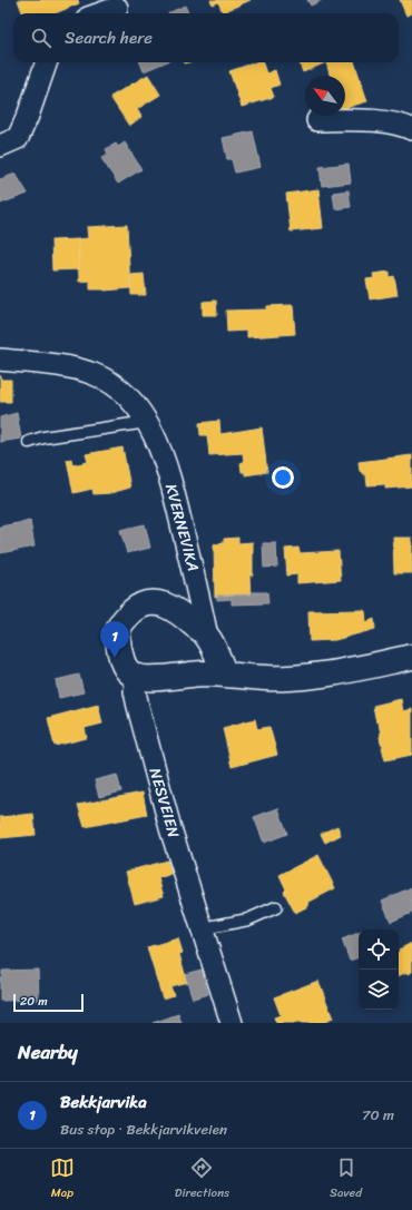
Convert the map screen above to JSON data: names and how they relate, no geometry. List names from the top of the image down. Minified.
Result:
{"streets":{"street":["KVERNEVIKA","NESVEIEN"]},"scale_bar":"20 m","north":"top left","page":{"search":"Search here","pins":"1","scale":"20 m","heading":"Nearby","list":[{"mark":"1","name":"Bekkjarvika","note":"Bus stop · Bekkjarvikveien","value":"70 m"}],"nav":["Map","Directions","Saved"]}}
